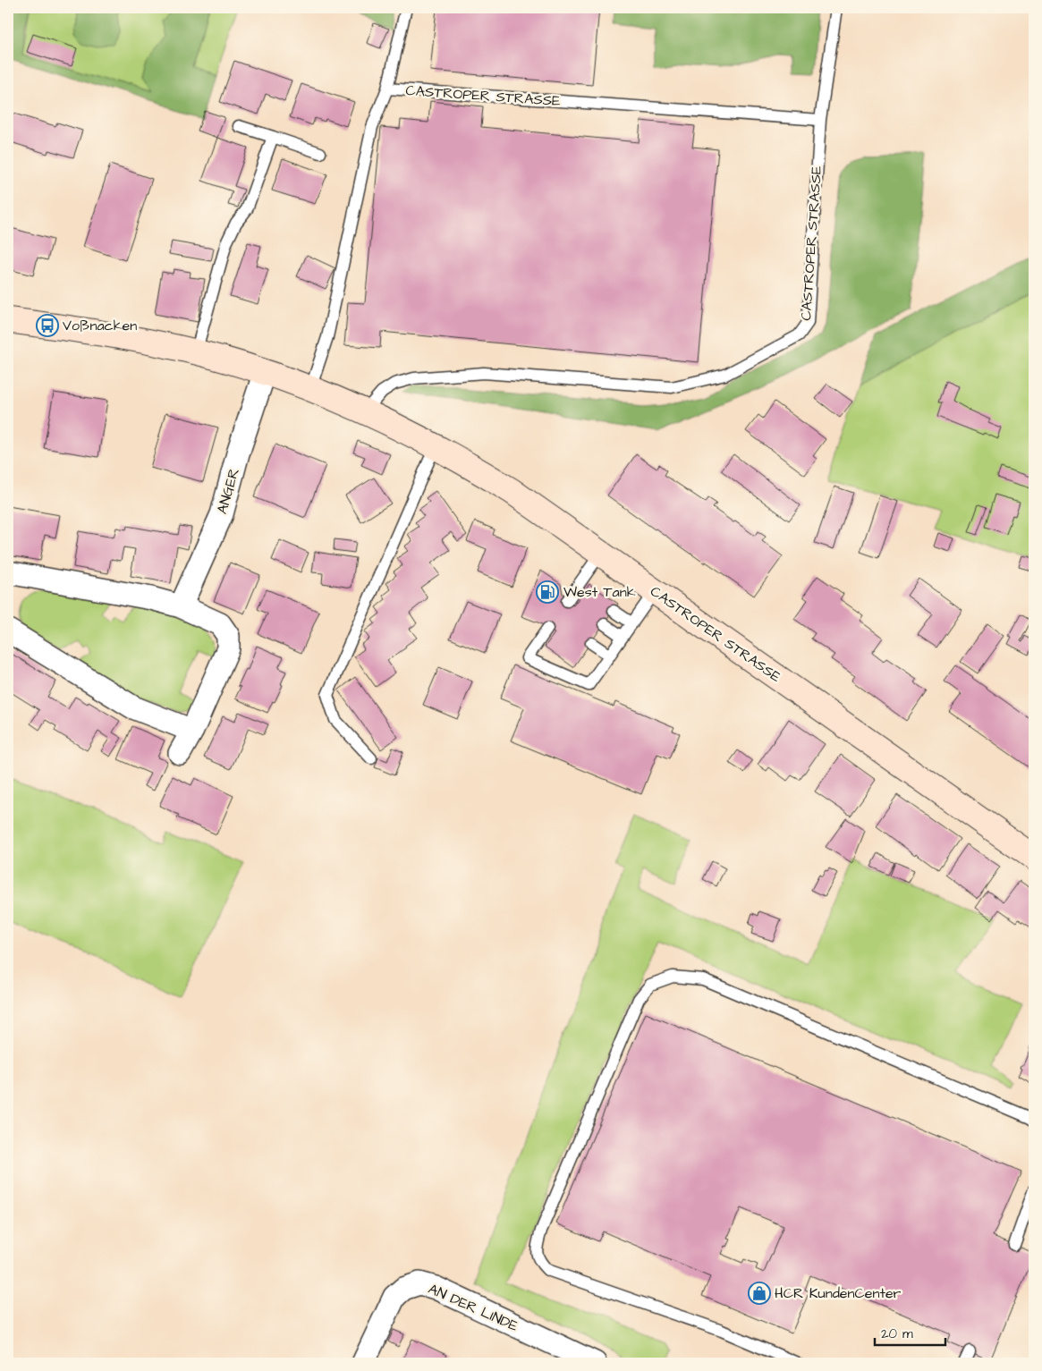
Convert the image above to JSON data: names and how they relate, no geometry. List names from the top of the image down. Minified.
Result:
{"streets":{"main road":["CASTROPER STRASSE"],"street":["ANGER","AN DER LINDE"]},"crossings":[["CASTROPER STRASSE","ANGER"]],"places":{"bus stop":["Voßnacken"],"fuel station":["West Tank"],"shop":["HCR KundenCenter"]},"scale_bar":"20 m"}
